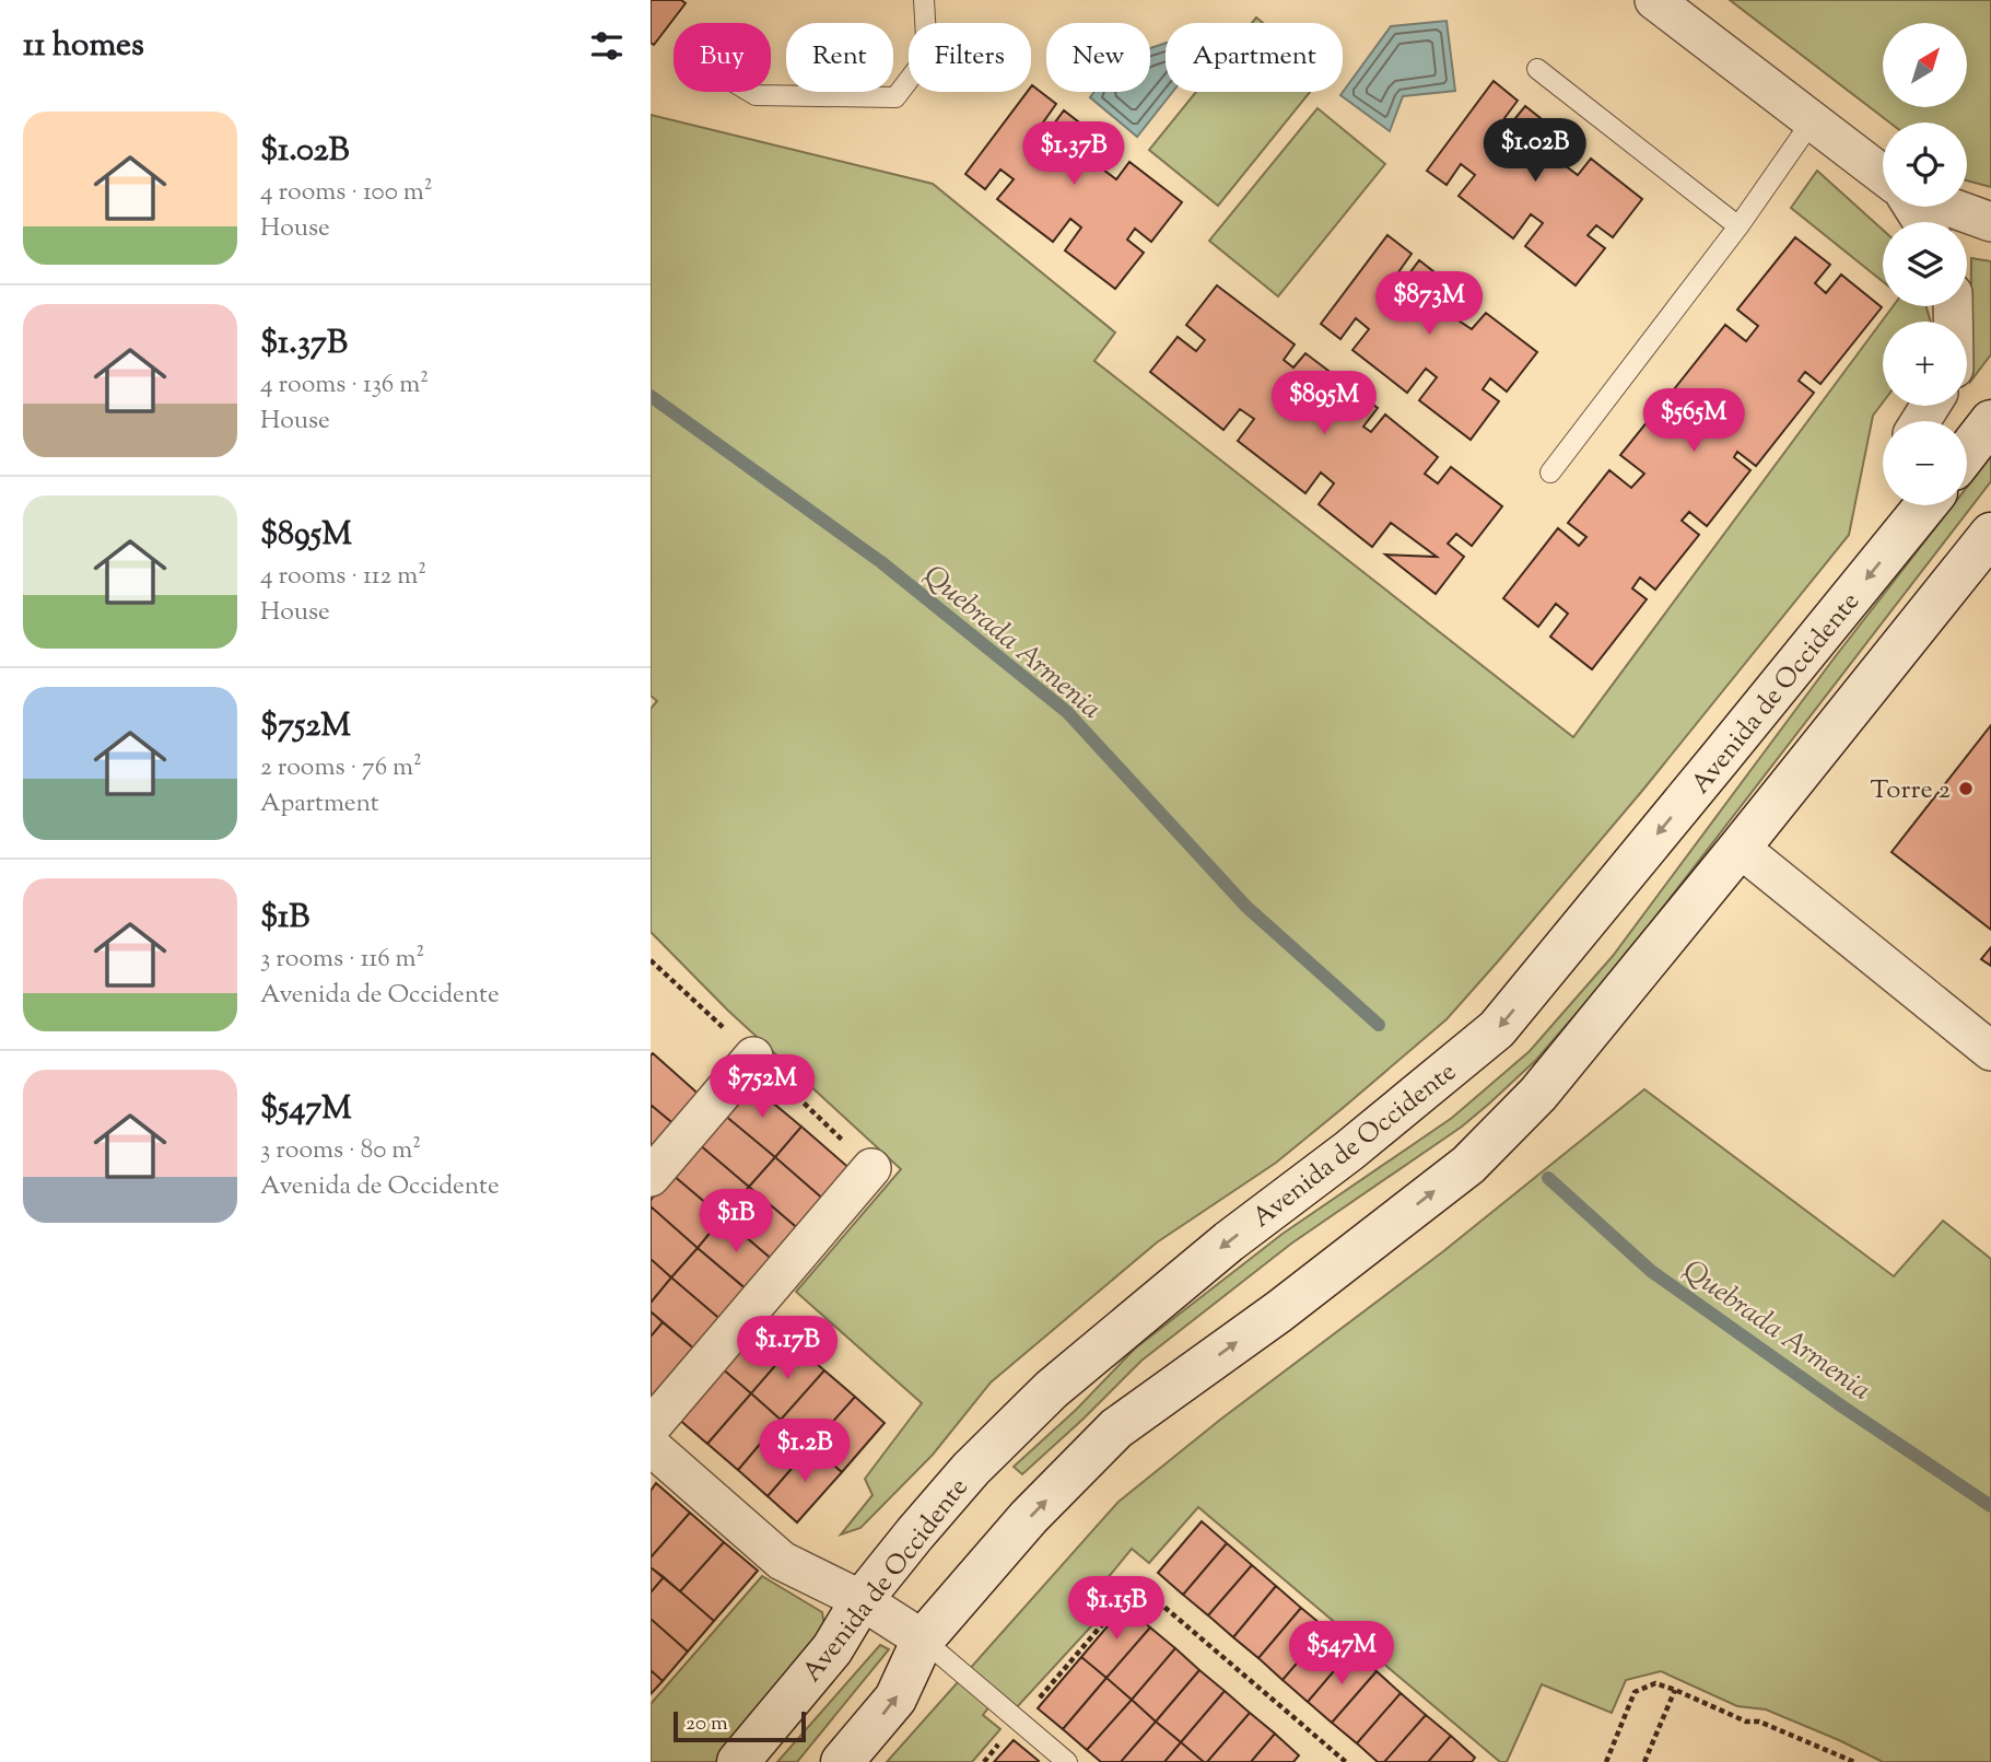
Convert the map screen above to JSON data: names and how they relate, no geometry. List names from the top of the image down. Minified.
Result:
{"streets":{"main road":["Avenida de Occidente"]},"water":["Quebrada Armenia"],"places":["Torre 2"],"scale_bar":"20 m","north":"top right","page":{"heading":"11 homes","map_buttons":["+","−"],"chip":["Buy","Rent","Filters","New","Apartment"],"list":[{"name":"$1.02B","note":"4 rooms · 100 m² · House"},{"name":"$1.37B","note":"4 rooms · 136 m² · House"},{"name":"$895M","note":"4 rooms · 112 m² · House"},{"name":"$752M","note":"2 rooms · 76 m² · Apartment"},{"name":"$1B","note":"3 rooms · 116 m² · Avenida de Occidente"},{"name":"$547M","note":"3 rooms · 80 m² · Avenida de Occidente"}],"price":["$1.02B","$1.37B","$873M","$895M","$565M","$752M","$1B","$1.17B","$1.2B","$1.15B","$547M"],"scale":"20 m"}}
